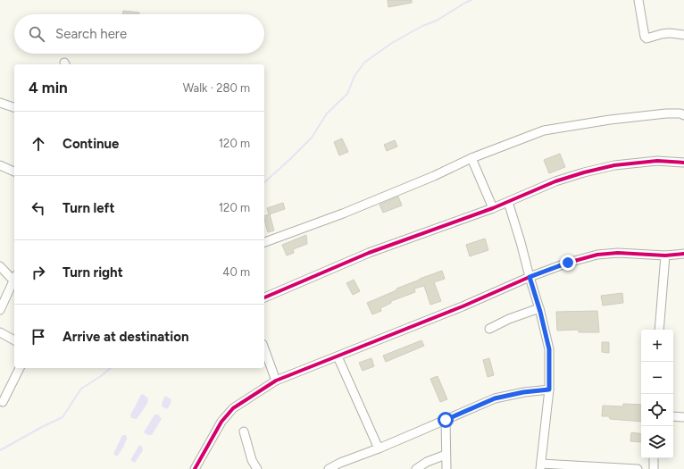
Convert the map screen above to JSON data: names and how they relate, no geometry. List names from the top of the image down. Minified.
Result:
{"page":{"search":"Search here","heading":["4 min","Walk · 280 m"],"list":[["Continue","120 m"],["Turn left","120 m"],["Turn right","40 m"],"Arrive at destination"],"map_buttons":["+","−"]}}
